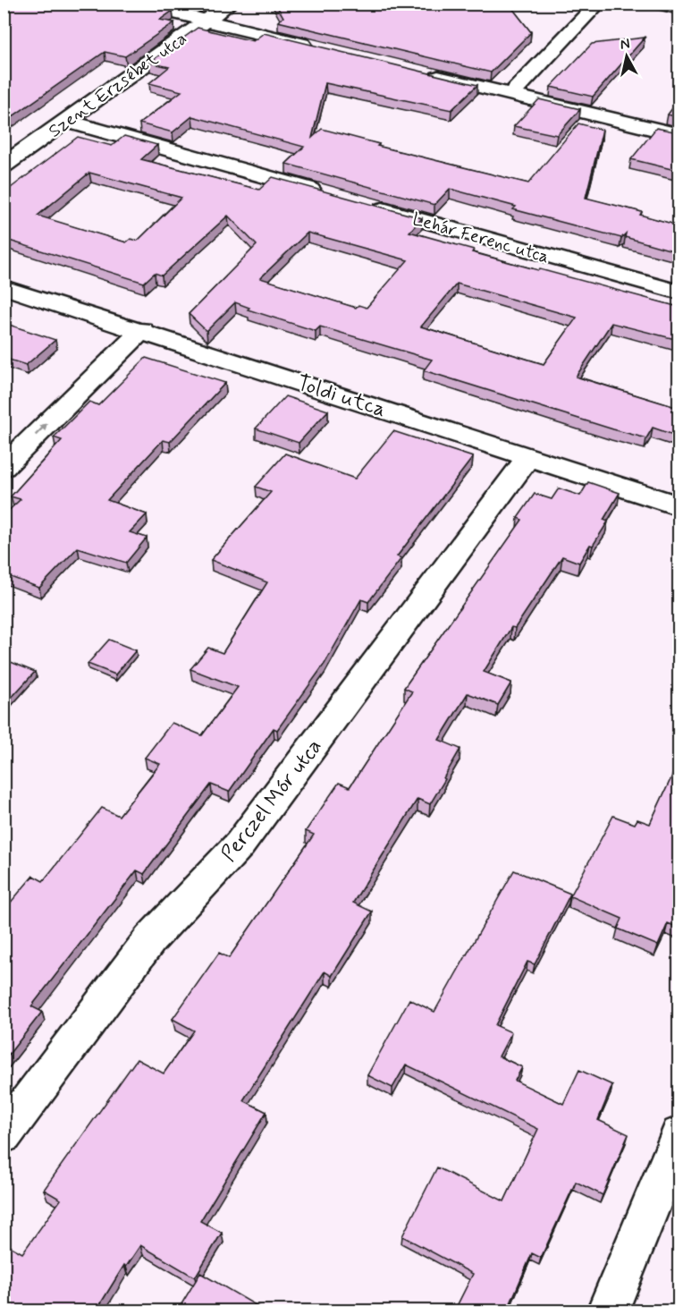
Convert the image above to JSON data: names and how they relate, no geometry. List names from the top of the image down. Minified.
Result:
{"streets":{"street":["Szent Erzsébet utca","Lehár Ferenc utca","Toldi utca","Perczel Mór utca"]},"crossings":[["Toldi utca","Perczel Mór utca"]],"north":"top"}
